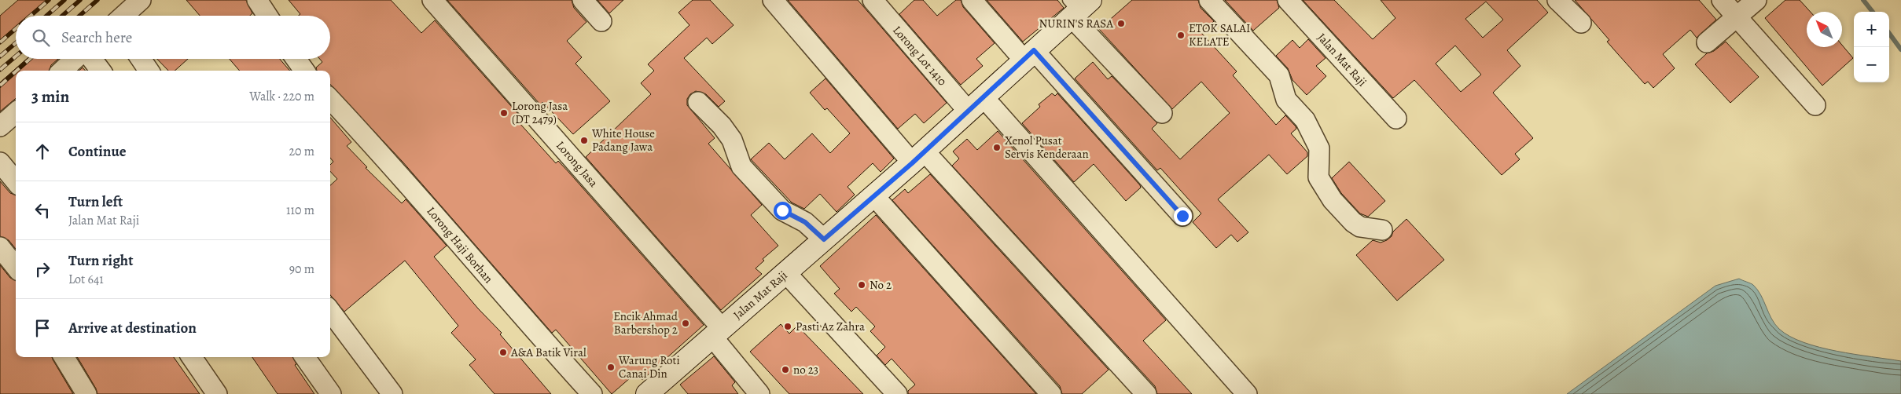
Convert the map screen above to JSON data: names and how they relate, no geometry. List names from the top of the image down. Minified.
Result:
{"streets":{"street":["Lorong Lot 1410","Jalan Mat Raji","Lorong Jasa","Lorong Haji Borhan"]},"crossings":[["Lorong Lot 1410","Jalan Mat Raji"],["Jalan Mat Raji","Lorong Jasa"]],"places":["NURIN'S RASA","ETOK SALAI KELATE","Lorong Jasa (DT 2479)","White House Padang Jawa","Xenol Pusat Servis Kenderaan","No 2","Encik Ahmad Barbershop 2","Pasti Az Zahra","A&A Batik Viral","Warung Roti Canai Din","no 23"],"north":"top left","page":{"map_buttons":["+","−"],"search":"Search here","heading":["3 min","Walk · 220 m"],"list":[["Continue","20 m"],["Turn left","Jalan Mat Raji","110 m"],["Turn right","Lot 641","90 m"],"Arrive at destination"]}}
